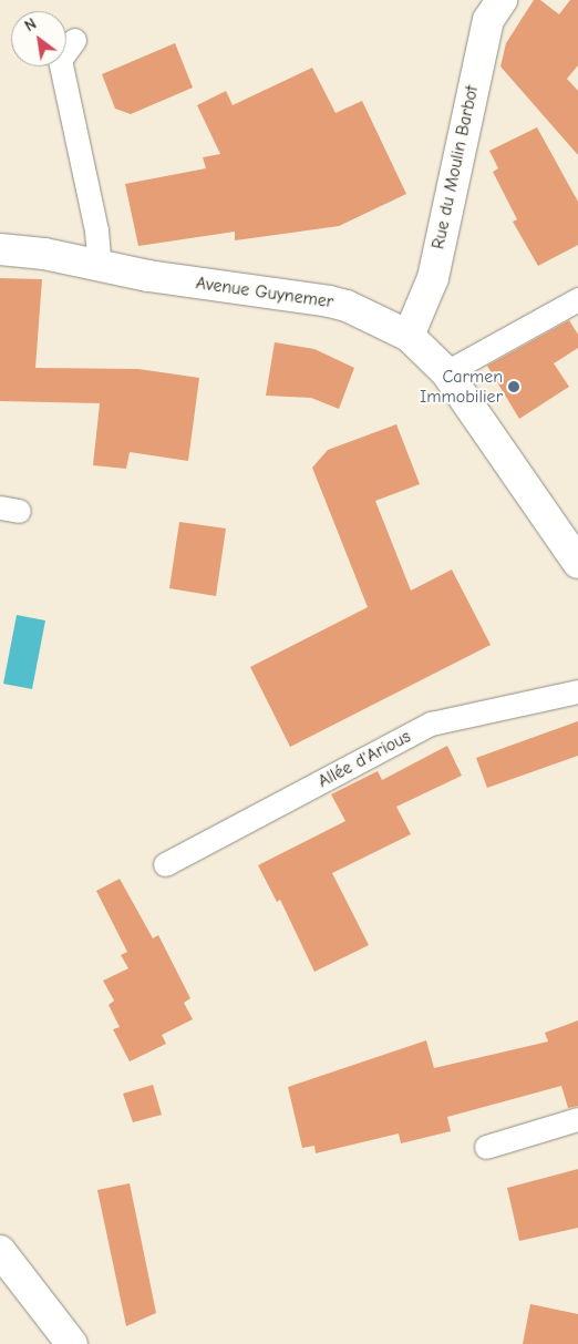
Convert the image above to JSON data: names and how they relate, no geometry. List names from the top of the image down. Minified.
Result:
{"streets":{"main road":["Rue du Moulin Barbot","Avenue Guynemer"],"lane":["Allée d'Arious"]},"crossings":[["Rue du Moulin Barbot","Avenue Guynemer"]],"places":["Carmen Immobilier"],"north":"top left"}
